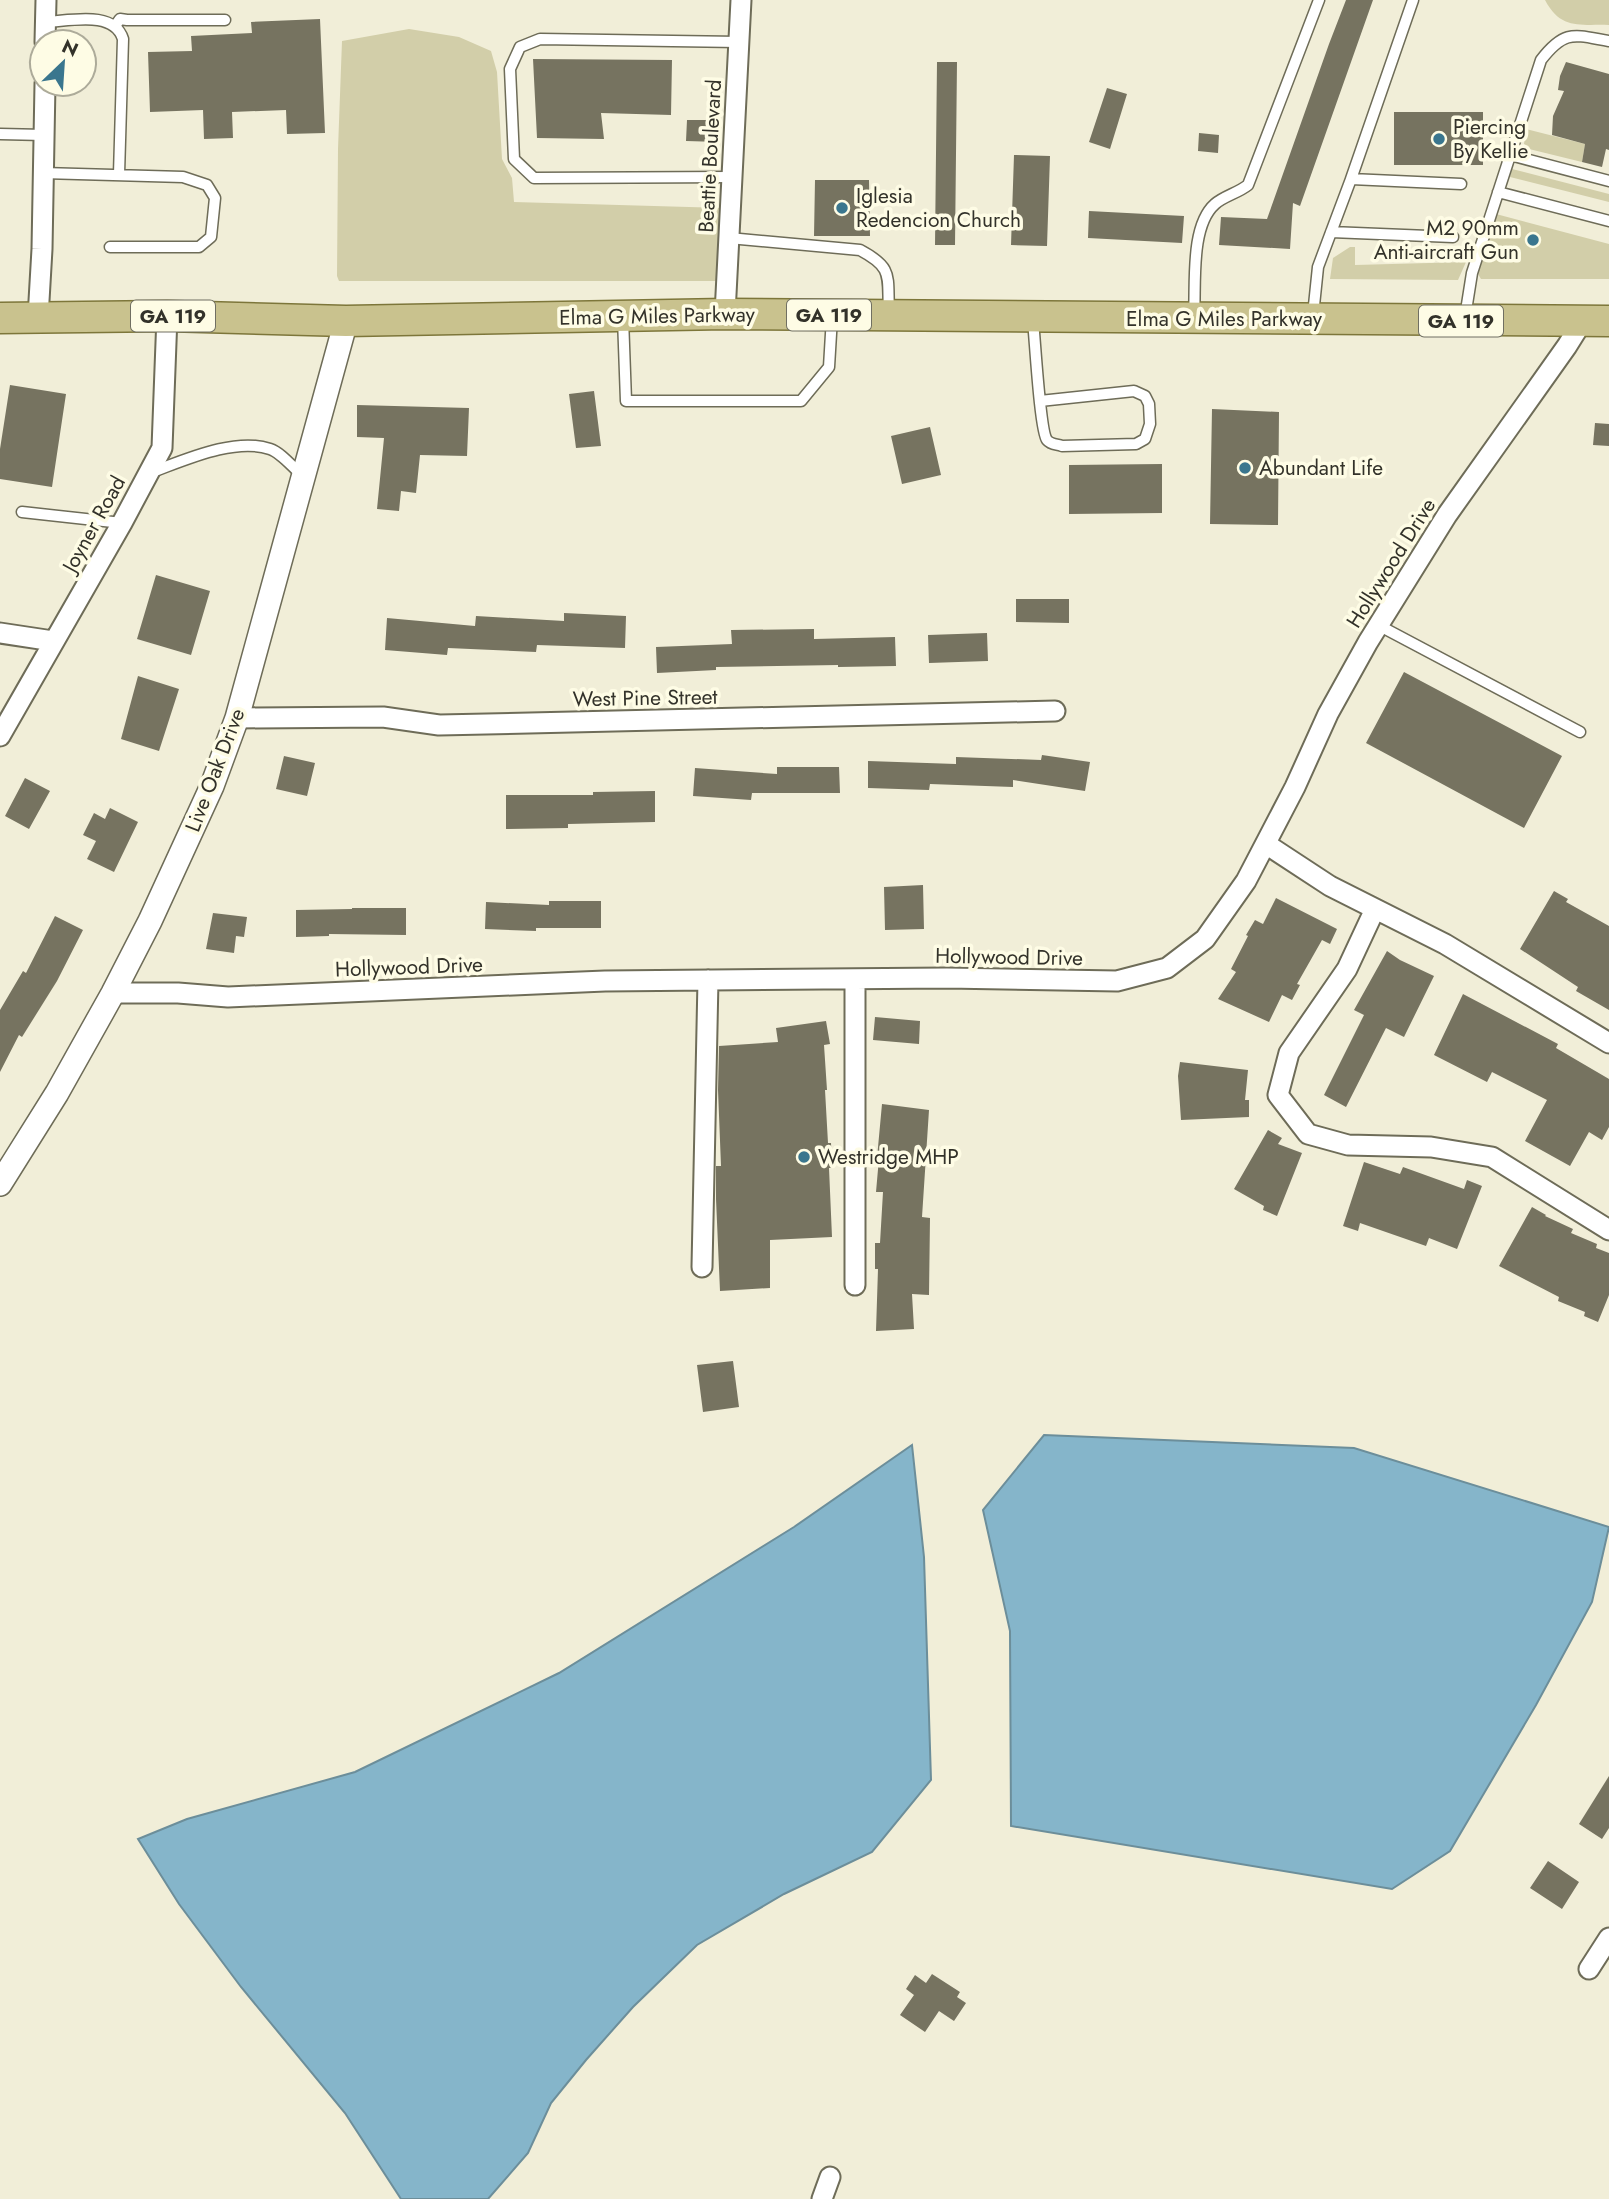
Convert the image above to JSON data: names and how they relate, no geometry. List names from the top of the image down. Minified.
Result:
{"streets":{"main road":["GA 119","Elma G Miles Parkway"],"street":["Beattie Boulevard","Joyner Road","Hollywood Drive","West Pine Street","Live Oak Drive"]},"crossings":[["Beattie Boulevard","Elma G Miles Parkway"],["Elma G Miles Parkway","Joyner Road"],["Elma G Miles Parkway","Hollywood Drive"],["Elma G Miles Parkway","Live Oak Drive"],["Hollywood Drive","Live Oak Drive"],["West Pine Street","Live Oak Drive"]],"places":["Piercing By Kellie","Iglesia Redencion Church","M2 90mm Anti-aircraft Gun","Abundant Life","Westridge MHP"],"north":"top right"}
